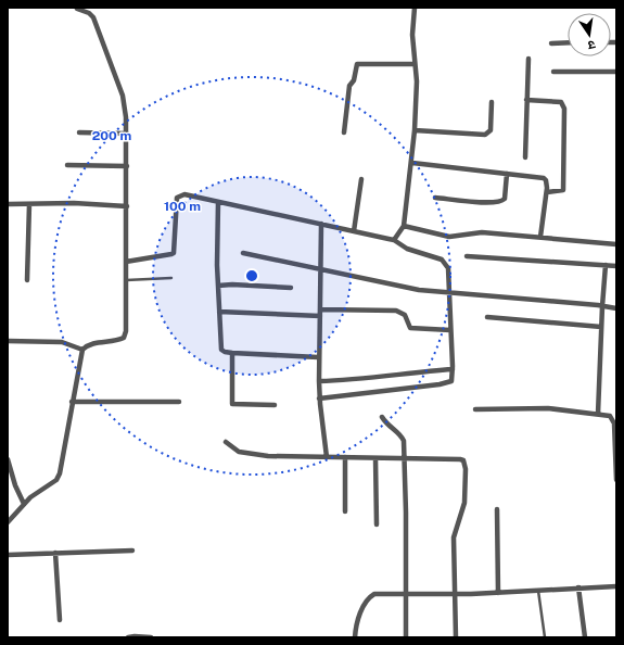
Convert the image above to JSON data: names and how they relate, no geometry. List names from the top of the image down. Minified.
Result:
{"north":"bottom","rings":["200 m","100 m"]}
